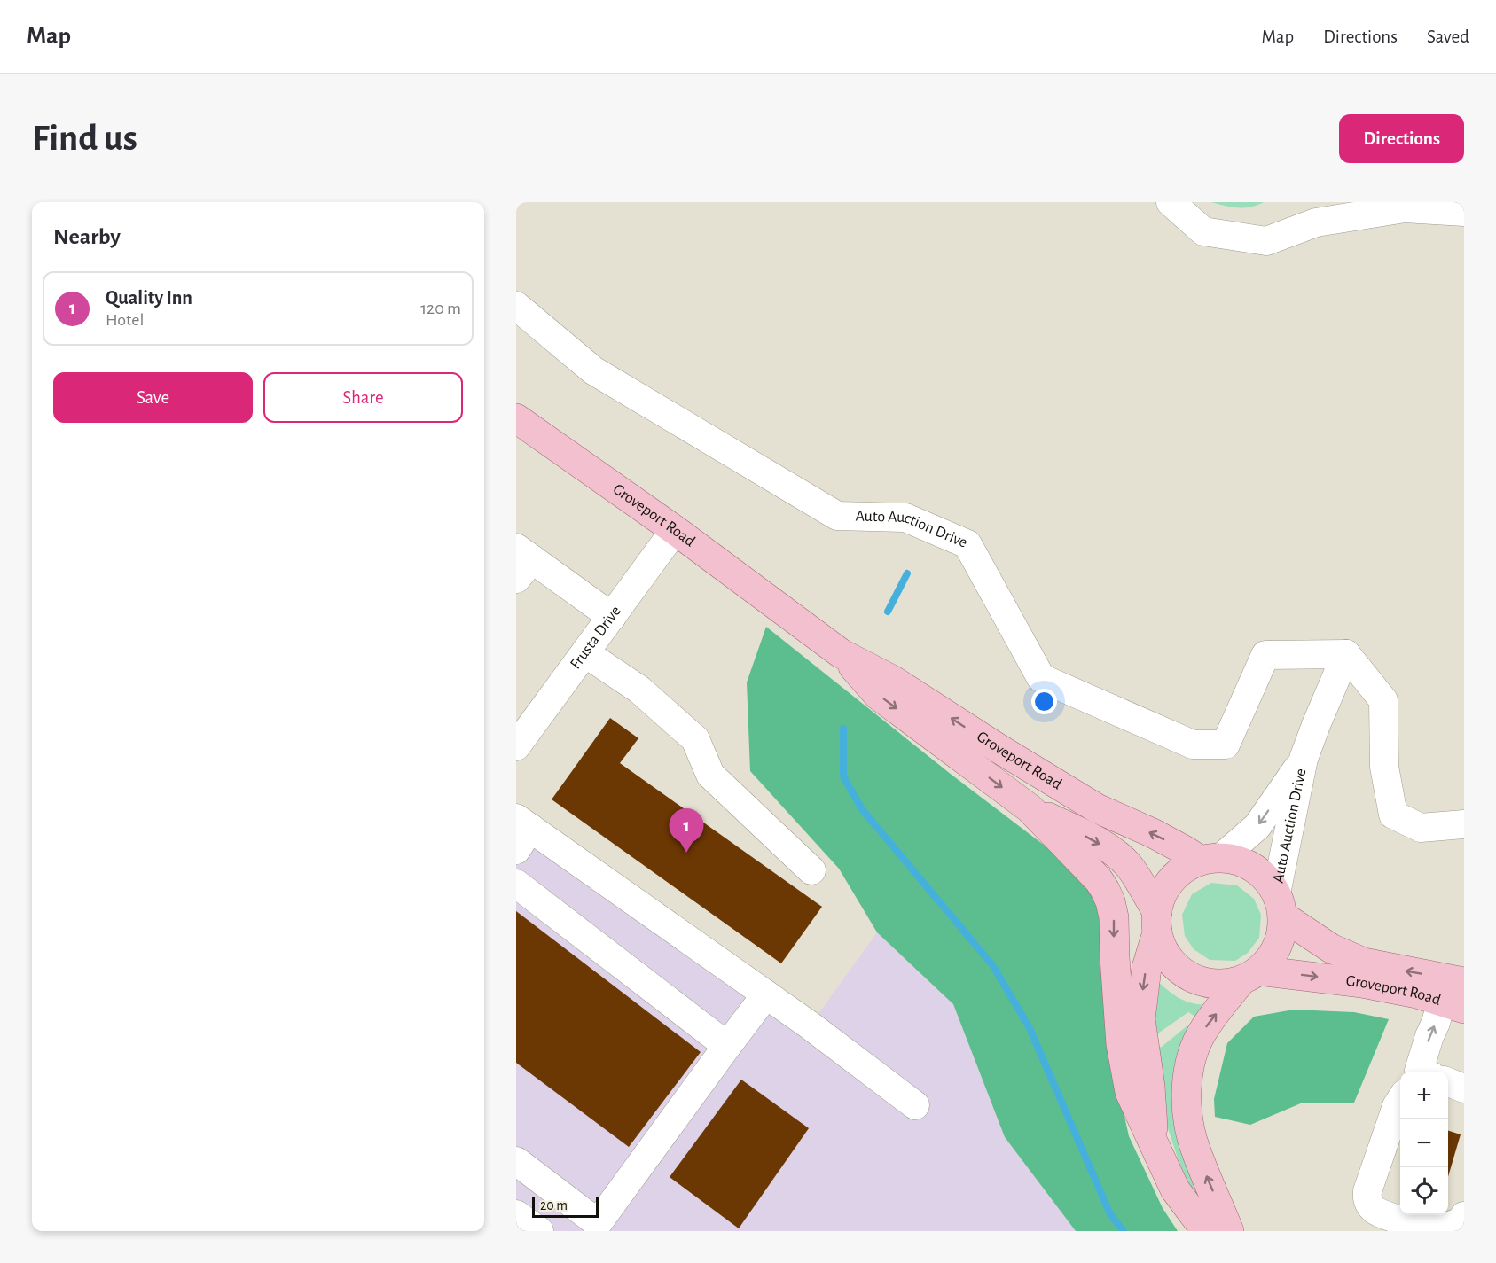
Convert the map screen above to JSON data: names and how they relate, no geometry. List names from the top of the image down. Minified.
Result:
{"streets":{"main road":["Groveport Road"],"street":["Auto Auction Drive","Frusta Drive"]},"crossings":[["Groveport Road","Auto Auction Drive"],["Groveport Road","Frusta Drive"]],"scale_bar":"20 m","page":{"header":"Map","nav":["Map","Directions","Saved"],"buttons":["Directions",["Save","Share"]],"title":"Find us","heading":"Nearby","list":[{"mark":"1","name":"Quality Inn","note":"Hotel","value":"120 m"}],"pins":"1","map_buttons":["+","−"],"scale":"20 m"}}
